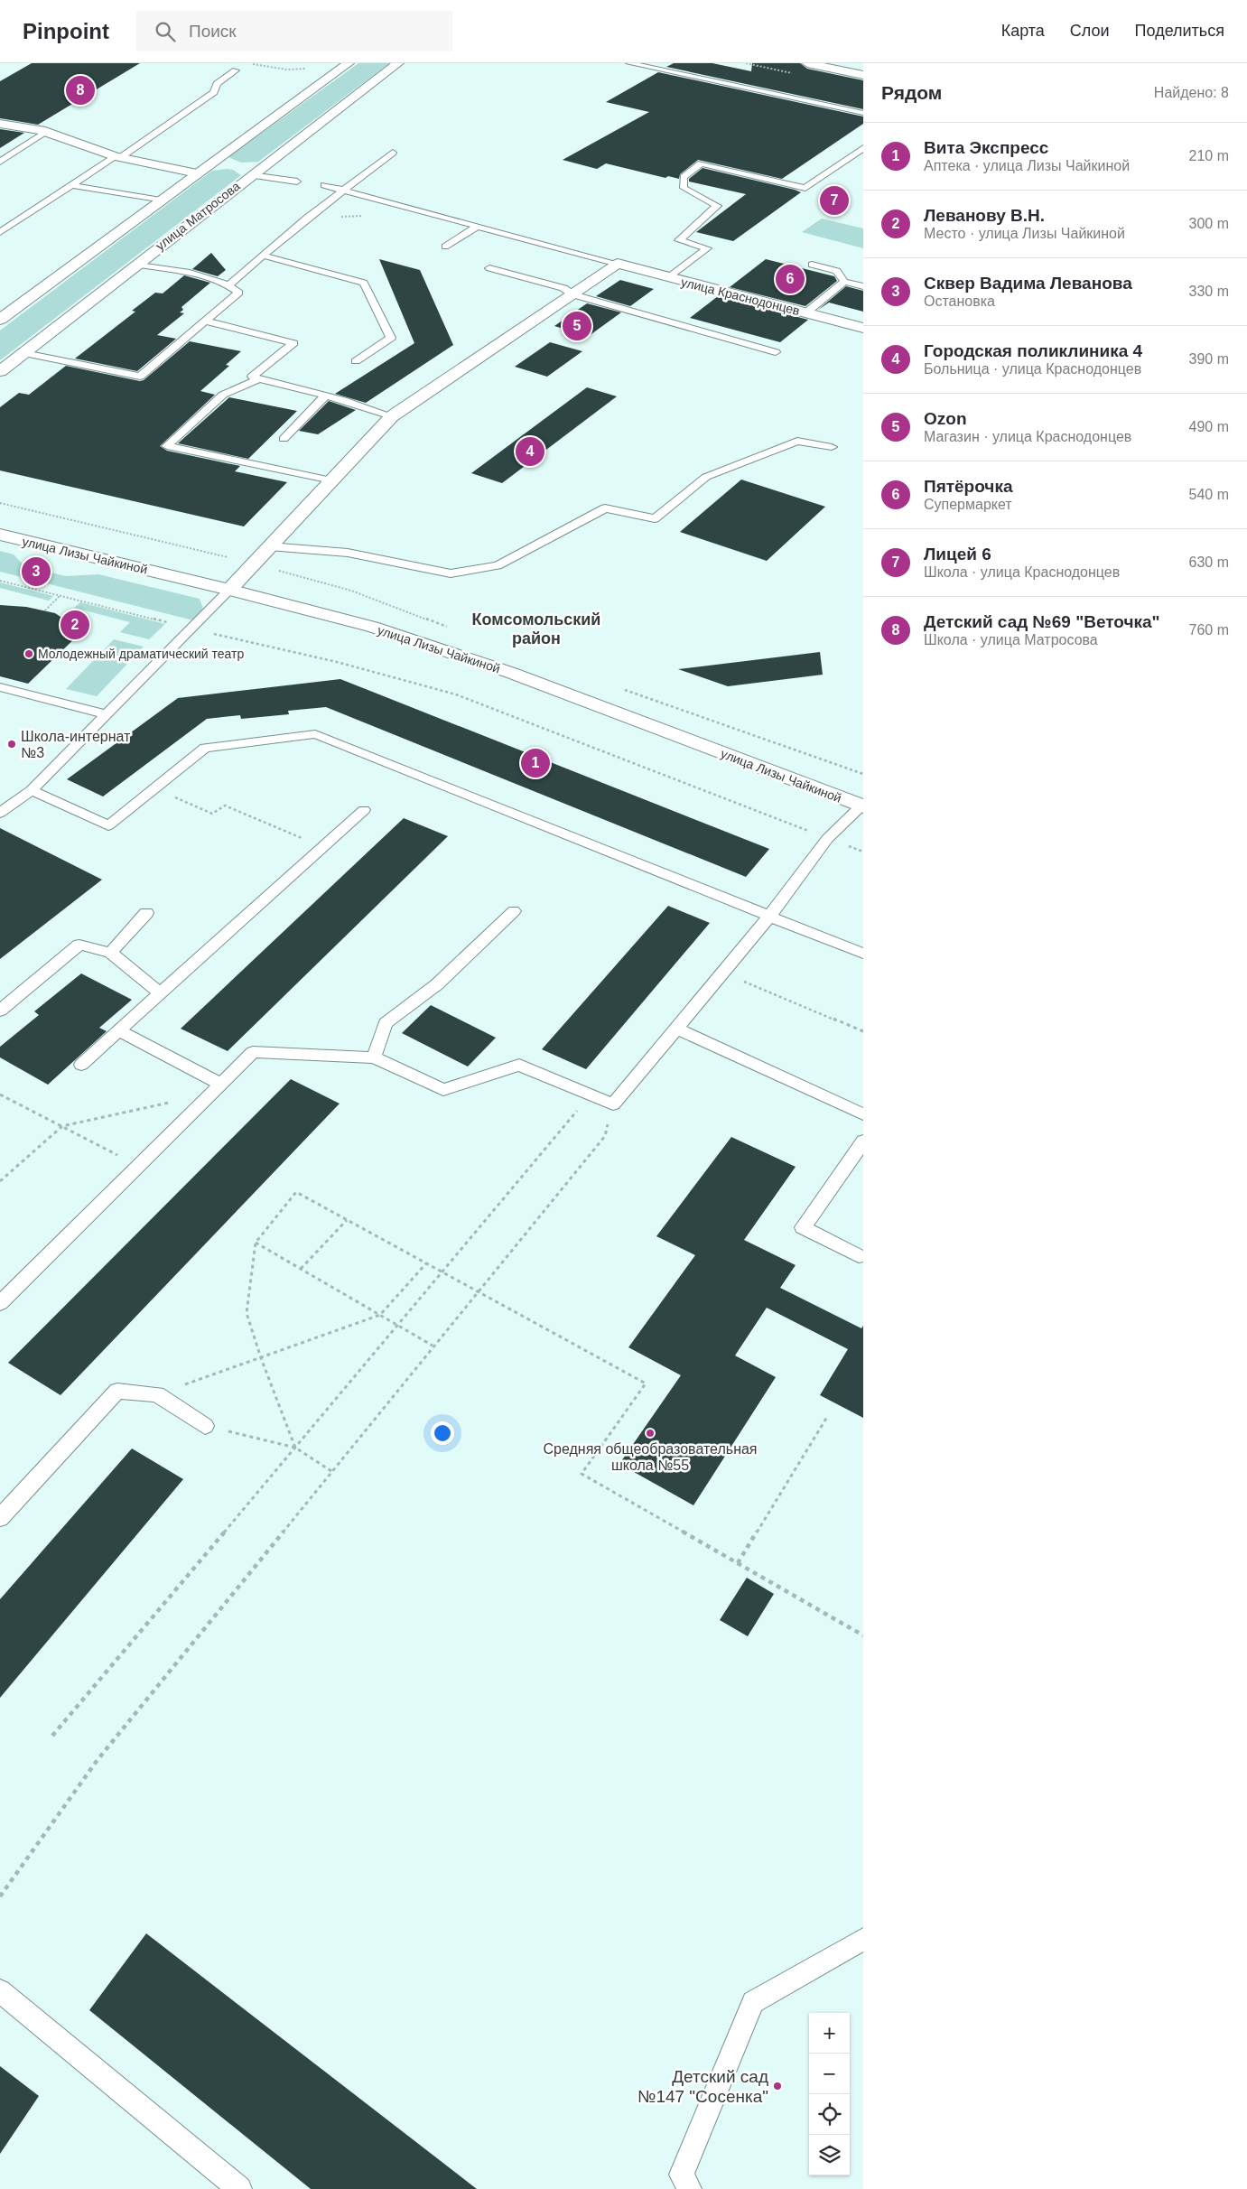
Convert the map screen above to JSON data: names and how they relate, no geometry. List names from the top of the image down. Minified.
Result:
{"streets":{"main road":["улица Матросова","улица Краснодонцев","улица Лизы Чайкиной"]},"districts":["Комсомольский район"],"places":["Молодежный драматический театр","Школа-интернат №3","Средняя общеобразовательная школа №55","Детский сад №147 \"Сосенка\""],"page":{"header":"Pinpoint","search":"Поиск","nav":["Карта","Слои","Поделиться"],"heading":["Рядом","Найдено: 8"],"pins":["8","7","6","5","4","3","2","1"],"list":[{"mark":"1","name":"Вита Экспресс","note":"Аптека · улица Лизы Чайкиной","value":"210 m"},{"mark":"2","name":"Леванову В.Н.","note":"Место · улица Лизы Чайкиной","value":"300 m"},{"mark":"3","name":"Сквер Вадима Леванова","note":"Остановка","value":"330 m"},{"mark":"4","name":"Городская поликлиника 4","note":"Больница · улица Краснодонцев","value":"390 m"},{"mark":"5","name":"Ozon","note":"Магазин · улица Краснодонцев","value":"490 m"},{"mark":"6","name":"Пятёрочка","note":"Супермаркет","value":"540 m"},{"mark":"7","name":"Лицей 6","note":"Школа · улица Краснодонцев","value":"630 m"},{"mark":"8","name":"Детский сад №69 \"Веточка\"","note":"Школа · улица Матросова","value":"760 m"}],"map_buttons":["+","−"]}}
